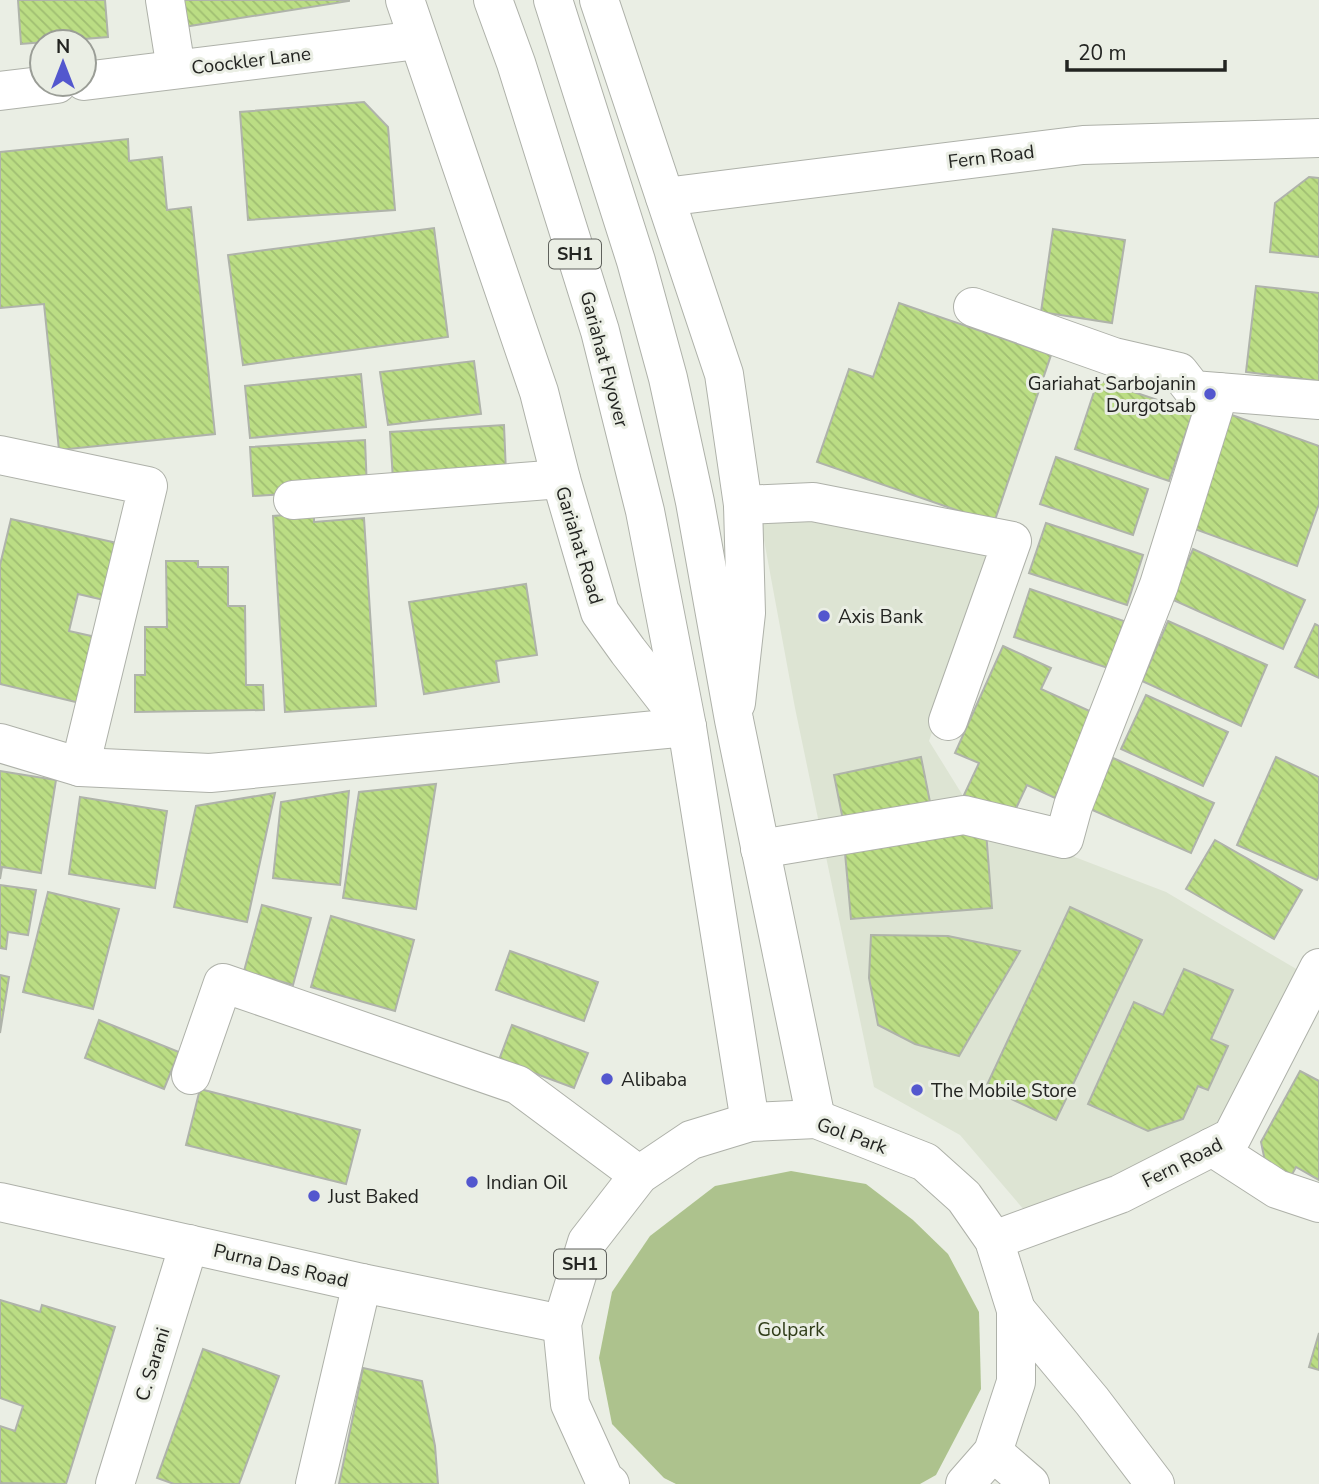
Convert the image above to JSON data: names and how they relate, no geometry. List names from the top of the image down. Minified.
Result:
{"streets":{"street":["Coockler Lane","Fern Road","SH1","Gariahat Flyover","Gariahat Road","Gol Park","Purna Das Road","C. Sarani"]},"crossings":[["Coockler Lane","Gariahat Road"],["Fern Road","Gol Park"],["SH1","Gol Park"],["Gariahat Flyover","Gariahat Road"],["Gariahat Road","Gol Park"],["Gol Park","Purna Das Road"],["Purna Das Road","C. Sarani"]],"parks":["Golpark"],"places":["Gariahat Sarbojanin Durgotsab","Axis Bank","Alibaba","The Mobile Store","Indian Oil","Just Baked"],"scale_bar":"20 m","north":"top"}
